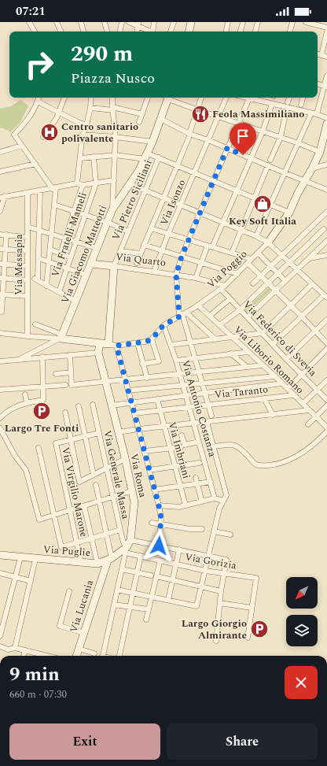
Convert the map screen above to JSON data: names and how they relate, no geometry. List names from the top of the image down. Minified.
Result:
{"streets":{"street":["Via Pietro Siciliani","Via Isonzo","Via Fratelli Mameli","Via Giacomo Matteotti","Via Quarto","Via Messapia","Via Poggio","Via Federico di Svevia","Via Liborio Romano","Via Taranto","Via Antonio Costanza","Via Imbriani","Via Generale Massa","Via Roma","Via Virgilio Marone","Via Puglie","Via Gorizia","Via Lucania"]},"crossings":[["Via Pietro Siciliani","Via Quarto"],["Via Isonzo","Via Quarto"],["Via Giacomo Matteotti","Via Quarto"],["Via Quarto","Via Poggio"],["Via Poggio","Via Federico di Svevia"],["Via Poggio","Via Liborio Romano"],["Via Poggio","Via Antonio Costanza"],["Via Liborio Romano","Via Taranto"],["Via Taranto","Via Antonio Costanza"],["Via Taranto","Via Imbriani"],["Via Generale Massa","Via Roma"],["Via Generale Massa","Via Puglie"],["Via Generale Massa","Via Gorizia"],["Via Roma","Via Puglie"],["Via Roma","Via Gorizia"],["Via Virgilio Marone","Via Puglie"],["Via Puglie","Via Gorizia"],["Via Puglie","Via Lucania"]],"places":{"restaurant":["Feola Massimiliano"],"hospital":["Centro sanitario polivalente"],"shop":["Key Soft Italia"],"parking":["Largo Tre Fonti","Largo Giorgio Almirante"]},"north":"bottom left","page":{"status":"07:21","turn":["290 m","Piazza Nusco"],"heading":["9 min","660 m · 07:30"],"buttons":["Exit","Share"]}}
